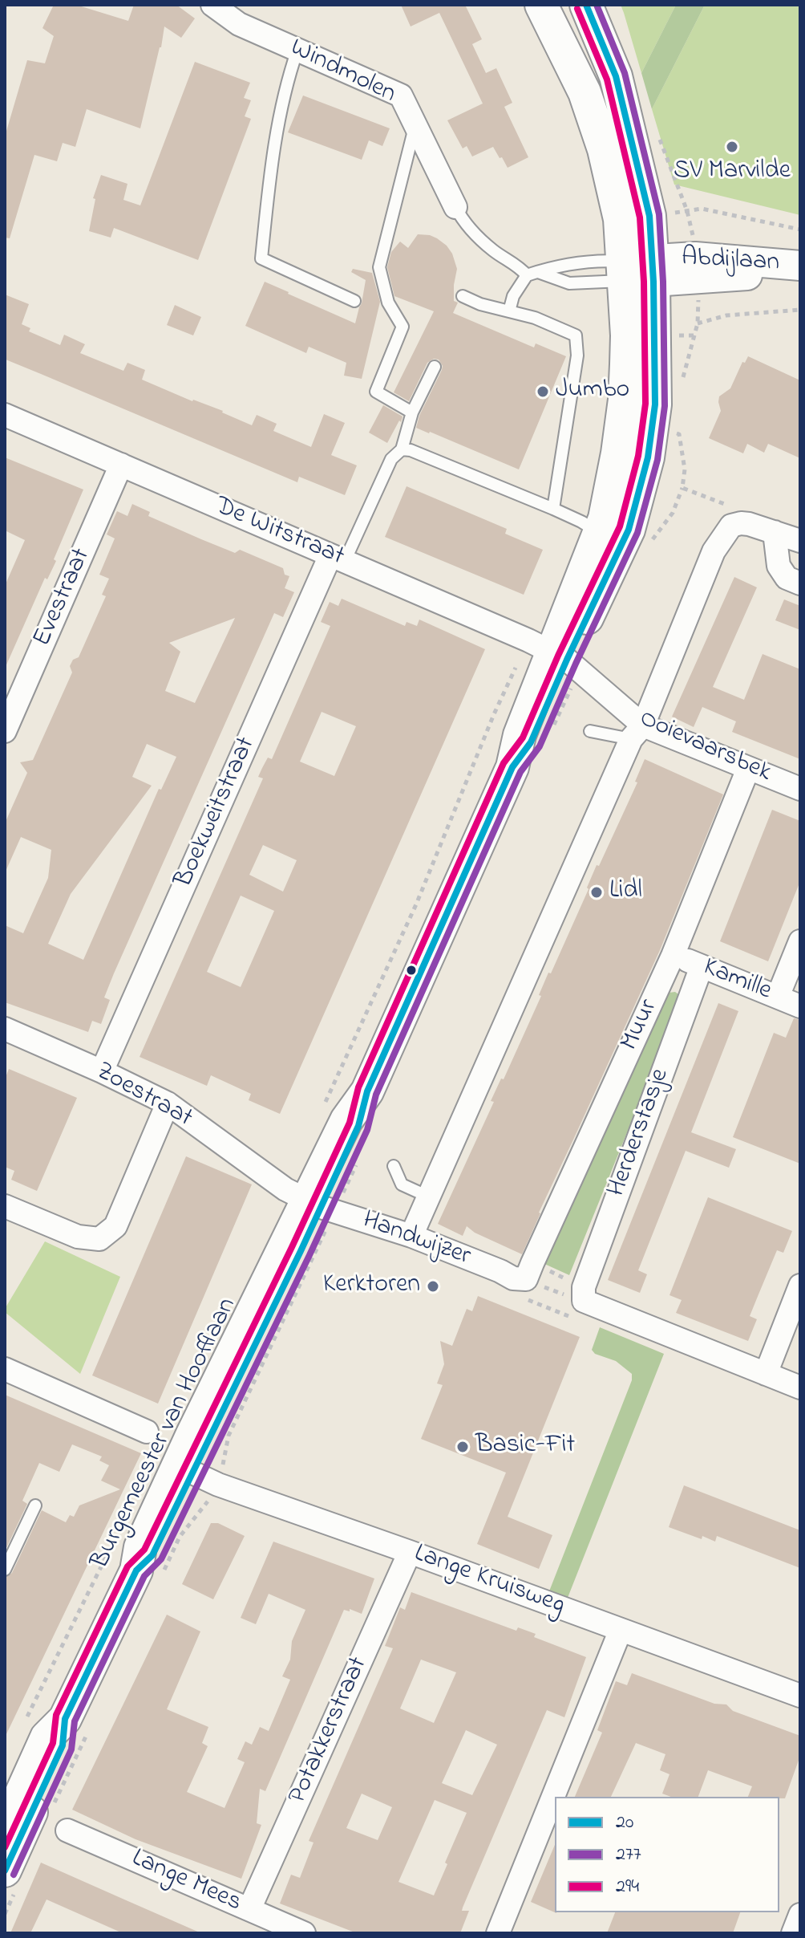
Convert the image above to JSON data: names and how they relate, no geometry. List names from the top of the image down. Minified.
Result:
{"streets":{"main road":["Burgemeester van Hoofflaan"],"street":["Windmolen","Abdijlaan","De Witstraat","Evestraat","Ooievaarsbek","Boekweitstraat","Kamille","Muur","Zoestraat","Herderstasje","Handwijzer","Lange Kruisweg","Potakkerstraat","Lange Mees"]},"crossings":[["Abdijlaan","Burgemeester van Hoofflaan"],["De Witstraat","Evestraat"],["De Witstraat","Ooievaarsbek"],["De Witstraat","Boekweitstraat"],["De Witstraat","Burgemeester van Hoofflaan"],["Ooievaarsbek","Muur"],["Ooievaarsbek","Burgemeester van Hoofflaan"],["Boekweitstraat","Zoestraat"],["Kamille","Muur"],["Kamille","Herderstasje"],["Muur","Handwijzer"],["Zoestraat","Handwijzer"],["Zoestraat","Burgemeester van Hoofflaan"],["Handwijzer","Burgemeester van Hoofflaan"],["Burgemeester van Hoofflaan","Lange Kruisweg"],["Lange Kruisweg","Potakkerstraat"],["Potakkerstraat","Lange Mees"]],"places":["SV Marvilde","Jumbo","Lidl","Kerktoren","Basic-Fit"],"lines":["transit line 20","transit line 277","transit line 294"],"legend":["20","277","294"]}
